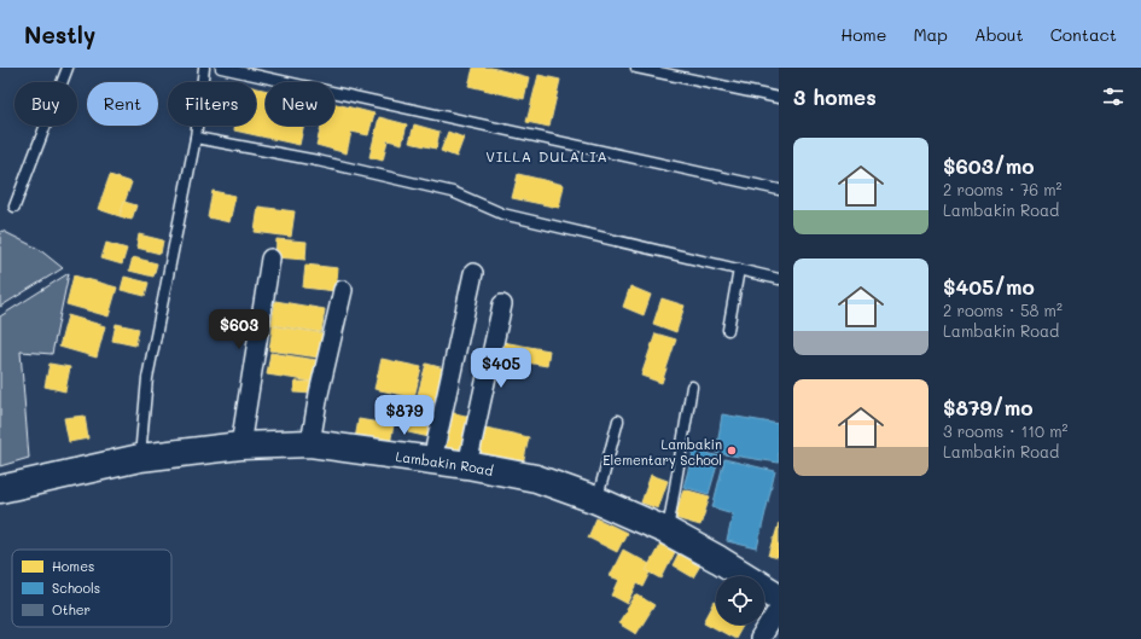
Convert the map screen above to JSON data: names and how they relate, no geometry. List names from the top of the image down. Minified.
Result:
{"streets":{"main road":["Lambakin Road"]},"districts":["VILLA DULALIA"],"places":["Lambakin Elementary School"],"legend":["Homes","Schools","Other"],"page":{"header":"Nestly","nav":["Home","Map","About","Contact"],"heading":"3 homes","chip":["Buy","Rent","Filters","New"],"list":[{"name":"$603/mo","note":"2 rooms · 76 m² · Lambakin Road"},{"name":"$405/mo","note":"2 rooms · 58 m² · Lambakin Road"},{"name":"$879/mo","note":"3 rooms · 110 m² · Lambakin Road"}],"price":["$603","$405","$879"]}}
